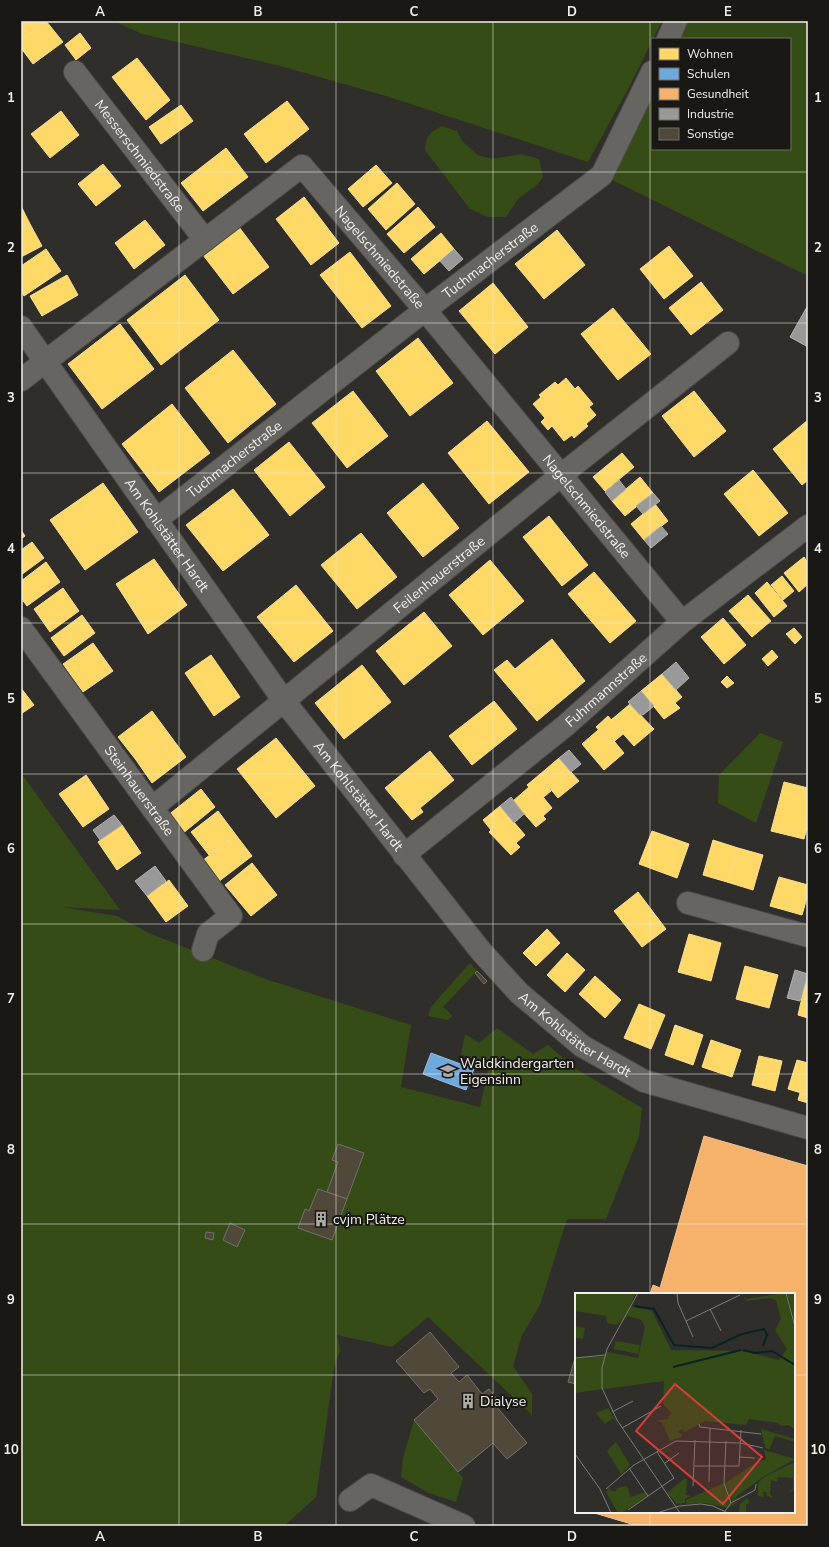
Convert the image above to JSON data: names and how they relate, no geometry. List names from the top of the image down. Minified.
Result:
{"streets":{"street":["Messerschmiedstraße","Nagelschmiedstraße","Tuchmacherstraße","Am Kohlstätter Hardt","Feilenhauerstraße","Fuhrmannstraße","Steinhauerstraße"]},"crossings":[["Messerschmiedstraße","Nagelschmiedstraße"],["Nagelschmiedstraße","Tuchmacherstraße"],["Nagelschmiedstraße","Am Kohlstätter Hardt"],["Nagelschmiedstraße","Feilenhauerstraße"],["Nagelschmiedstraße","Fuhrmannstraße"],["Tuchmacherstraße","Am Kohlstätter Hardt"],["Am Kohlstätter Hardt","Feilenhauerstraße"],["Am Kohlstätter Hardt","Fuhrmannstraße"],["Feilenhauerstraße","Steinhauerstraße"]],"places":{"school or university":["Waldkindergarten Eigensinn"],"building":["cvjm Plätze","Dialyse"]},"legend":["Wohnen","Schulen","Gesundheit","Industrie","Sonstige"],"grid":{"columns":["A","B","C","D","E"],"rows":["1","2","3","4","5","6","7","8","9","10"]}}
